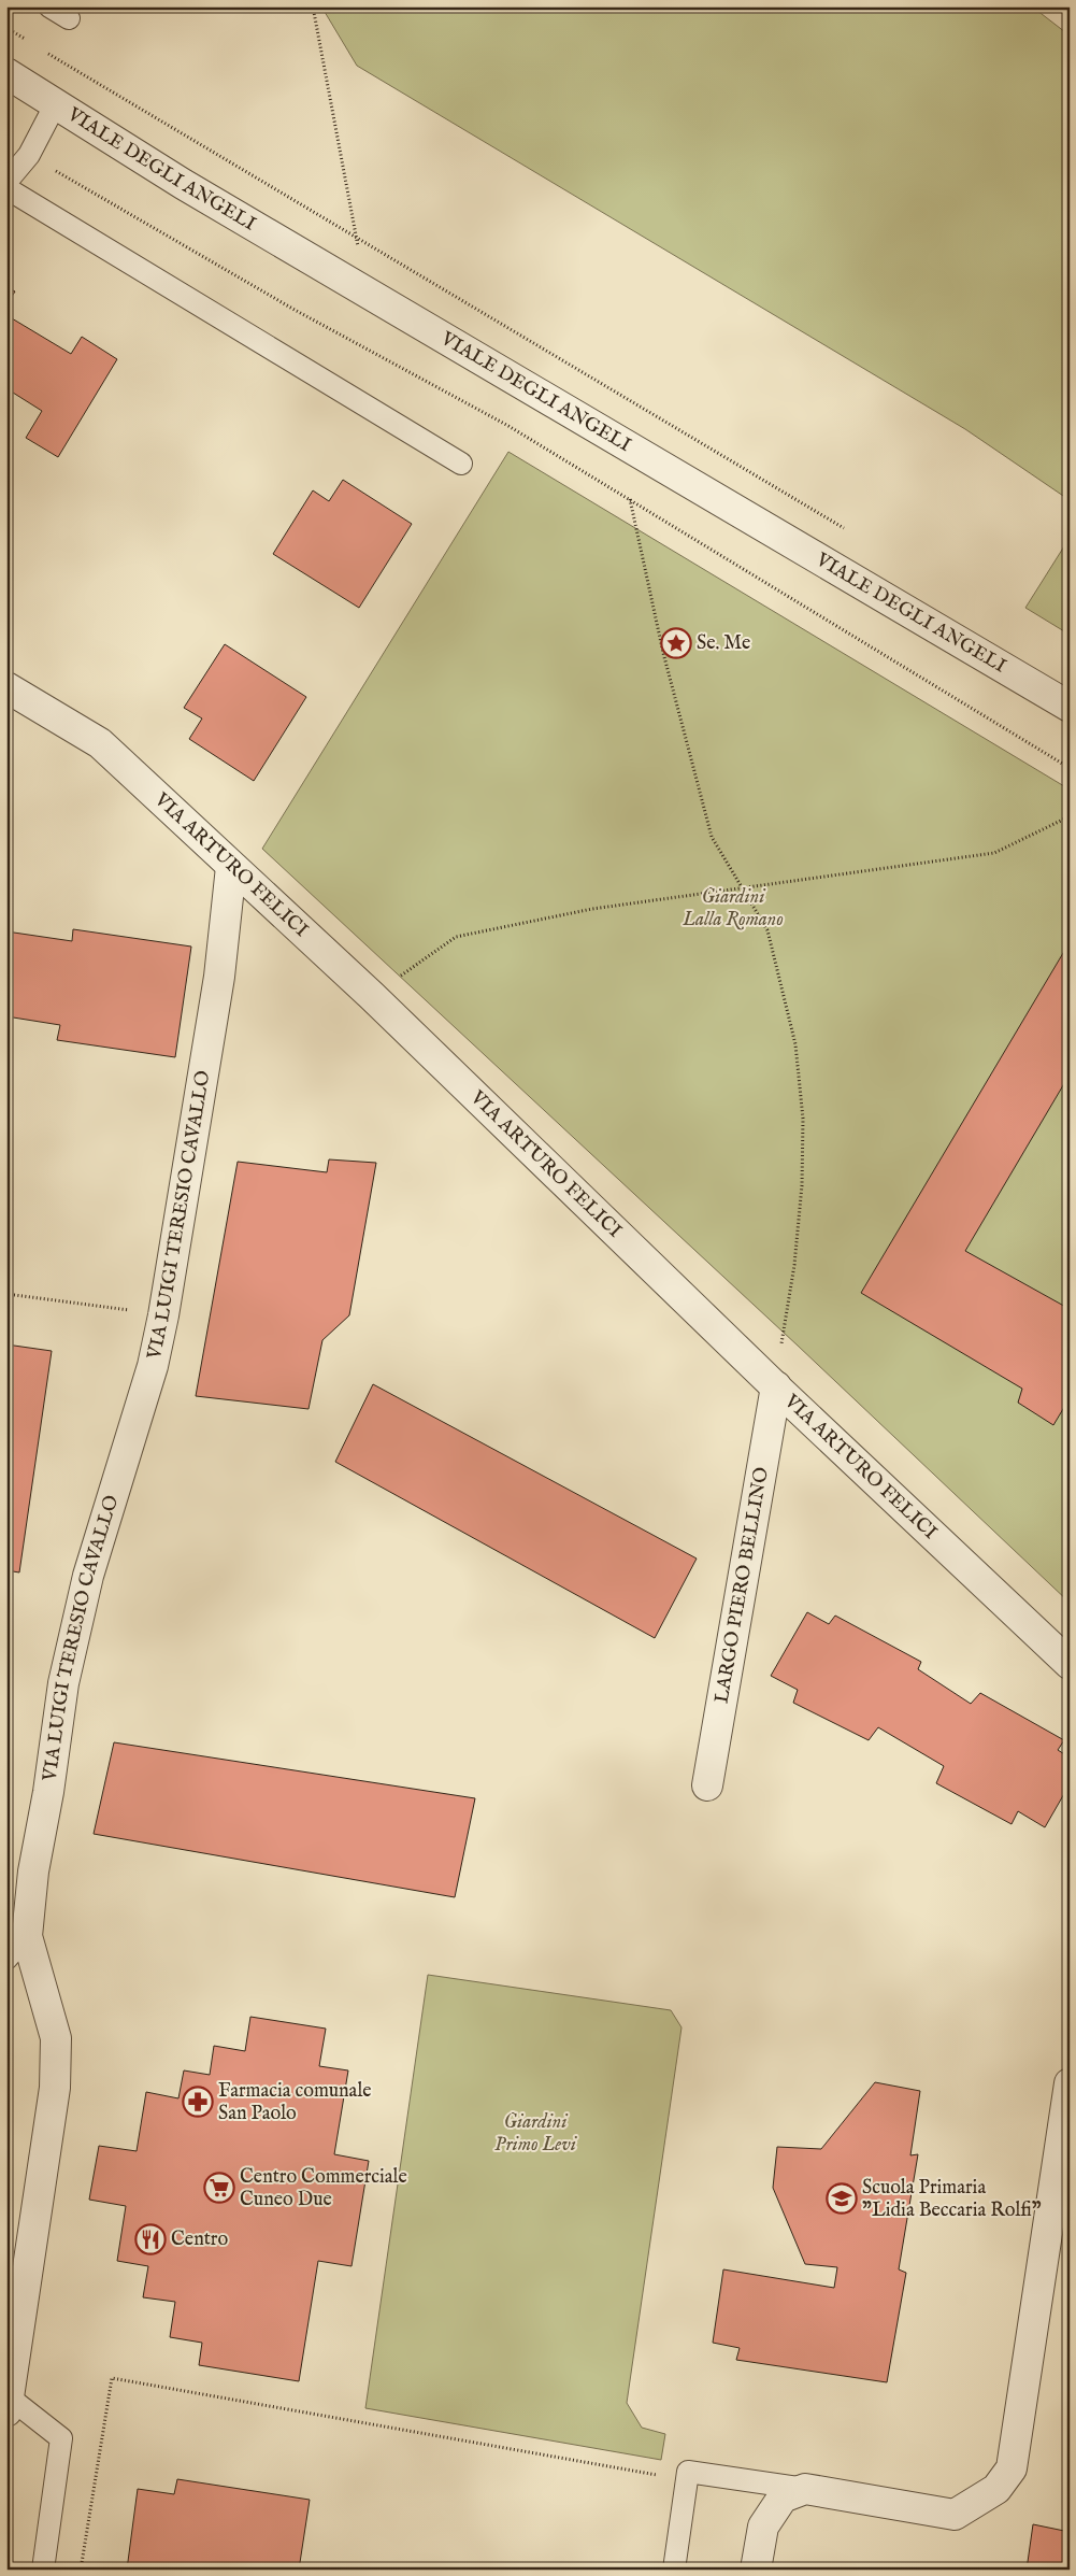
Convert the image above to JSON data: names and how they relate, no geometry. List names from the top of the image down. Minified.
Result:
{"streets":{"street":["VIALE DEGLI ANGELI","VIA ARTURO FELICI","VIA LUIGI TERESIO CAVALLO","LARGO PIERO BELLINO"]},"crossings":[["VIA ARTURO FELICI","VIA LUIGI TERESIO CAVALLO"],["VIA ARTURO FELICI","LARGO PIERO BELLINO"]],"parks":["Giardini Lalla Romano","Giardini Primo Levi"],"places":{"place":["Se. Me"],"pharmacy":["Farmacia comunale San Paolo"],"supermarket":["Centro Commerciale Cuneo Due"],"school or university":["Scuola Primaria \"Lidia Beccaria Rolfi\""],"restaurant":["Centro"]}}
